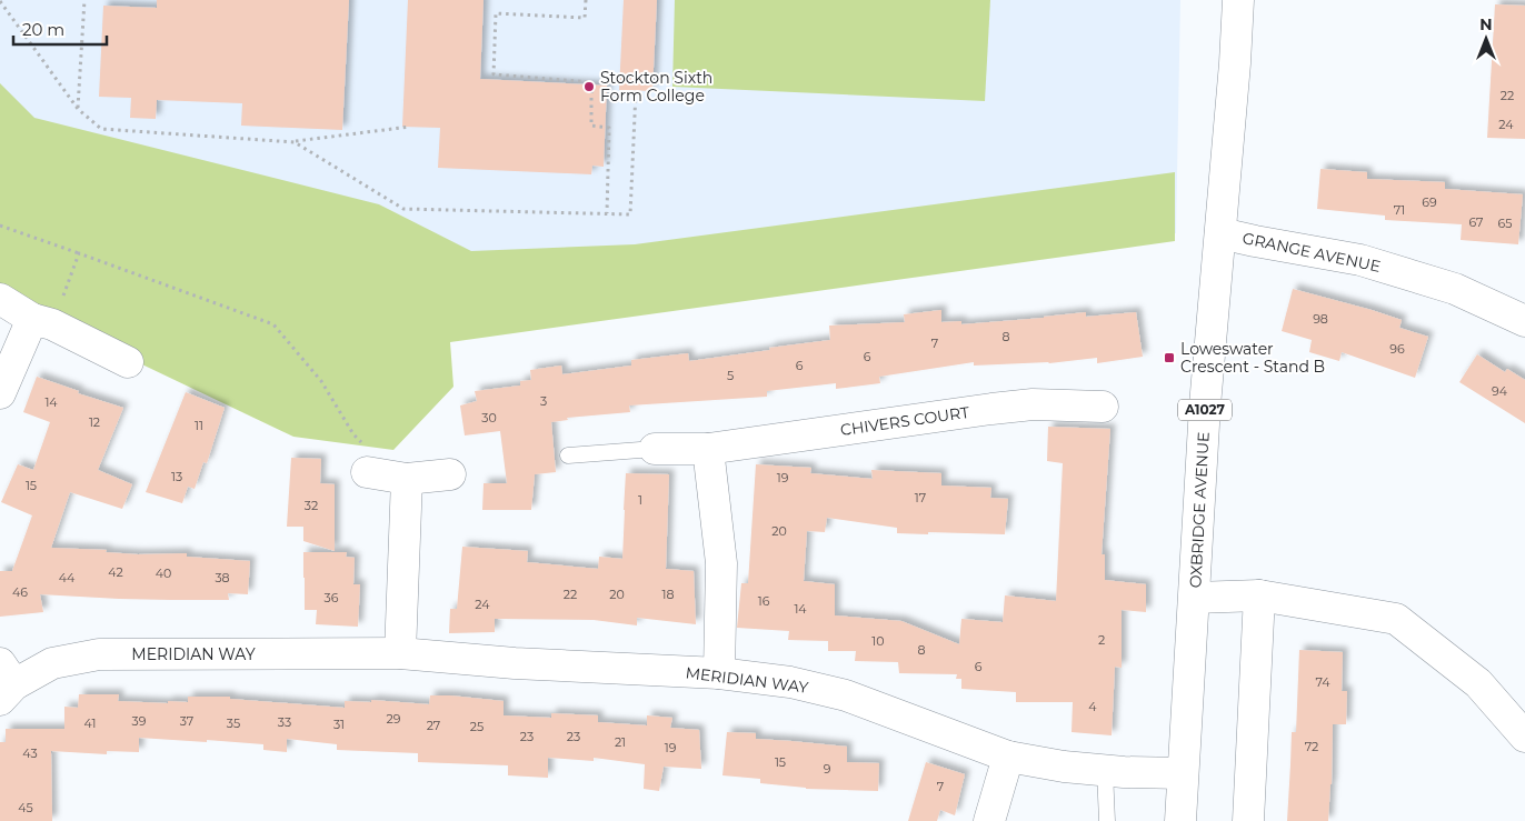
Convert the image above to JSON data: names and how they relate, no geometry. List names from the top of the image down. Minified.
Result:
{"streets":{"street":["GRANGE AVENUE","A1027","CHIVERS COURT","OXBRIDGE AVENUE","MERIDIAN WAY"]},"crossings":[["GRANGE AVENUE","OXBRIDGE AVENUE"],["OXBRIDGE AVENUE","MERIDIAN WAY"]],"places":{"other":["Stockton Sixth Form College"],"transit":["Loweswater Crescent - Stand B"]},"house_numbers":["22","24","69","71","67","65","98","8","7","96","6","6","5","94","3","14","30","12","11","13","19","15","17","1","32","20","42","40","44","38","46","22","20","18","36","16","24","14","2","10","8","6","74","4","29","39","37","33","41","35","31","27","25","23","23","21","72","19","43","15","9","7","45"],"scale_bar":"20 m","north":"top"}
